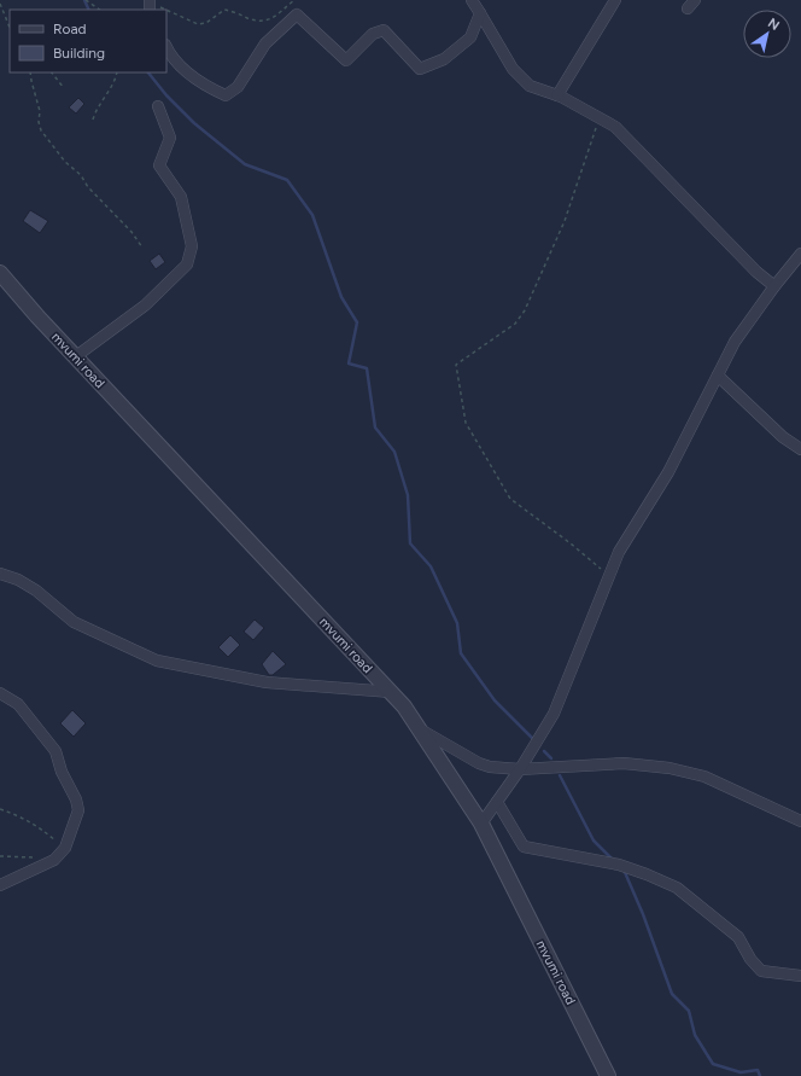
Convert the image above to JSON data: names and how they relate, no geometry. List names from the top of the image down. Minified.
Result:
{"streets":{"street":["mvumi road"]},"legend":["Road","Building"],"north":"top right"}
